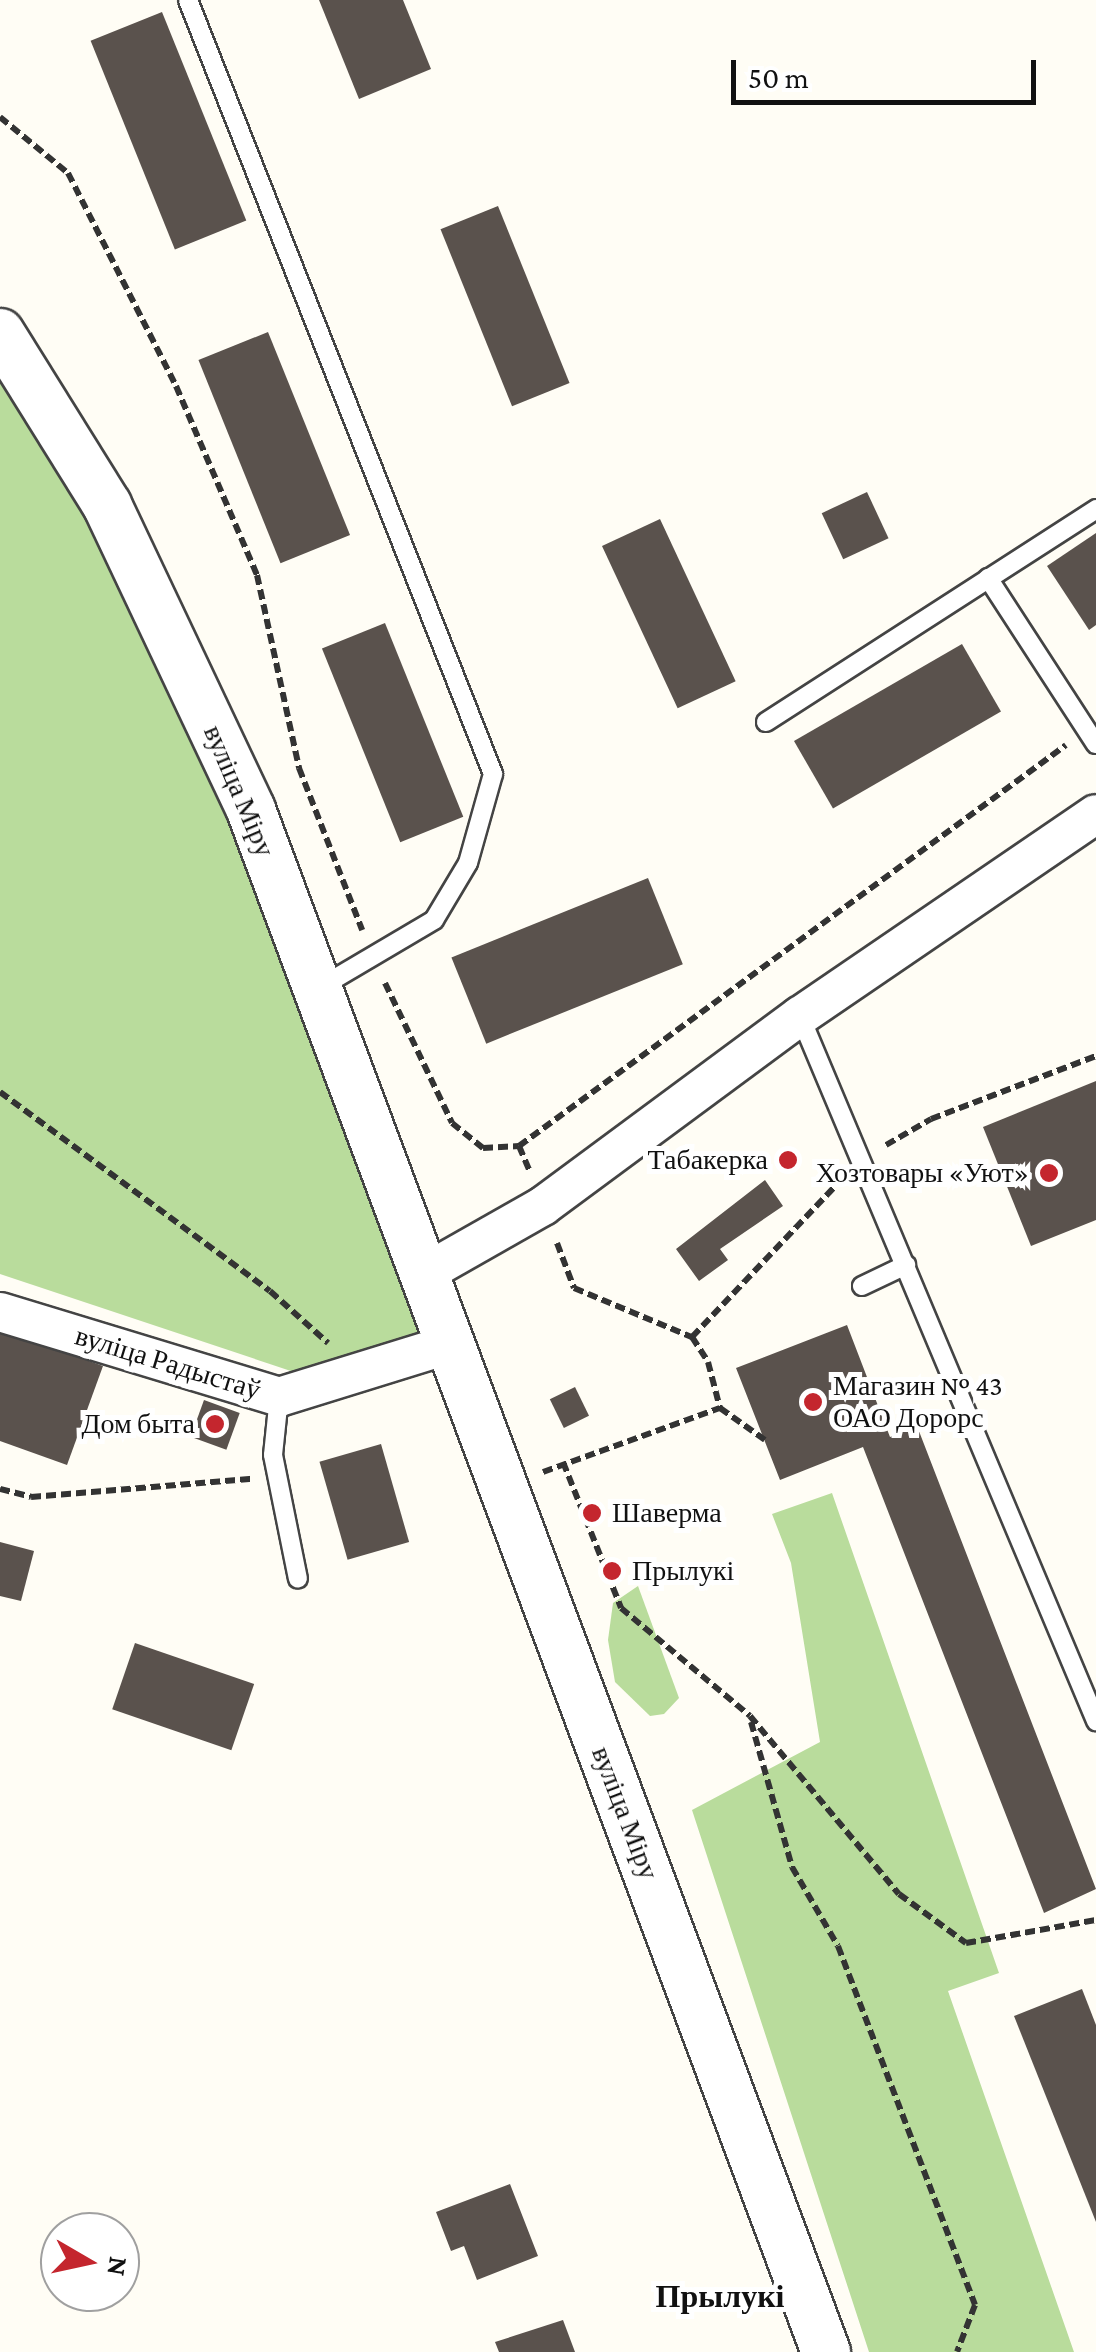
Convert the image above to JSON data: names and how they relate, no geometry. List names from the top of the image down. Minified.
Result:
{"streets":{"street":["вуліца Міру","вуліца Радыстаў"]},"crossings":[["вуліца Міру","вуліца Радыстаў"]],"districts":["Прылукі"],"places":["Табакерка","Хозтовары «Уют»","Магазин № 43 ОАО Дорорс","Дом быта","Шаверма","Прылукі"],"scale_bar":"50 m","north":"right"}
